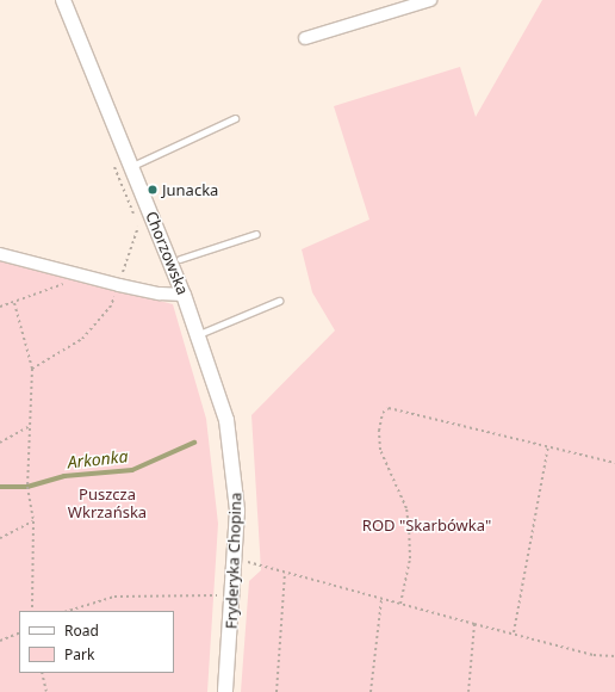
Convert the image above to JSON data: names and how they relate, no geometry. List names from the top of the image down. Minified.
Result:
{"streets":{"street":["Chorzowska","Fryderyka Chopina"]},"crossings":[["Chorzowska","Fryderyka Chopina"]],"water":["Arkonka"],"parks":["Puszcza Wkrzańska","ROD \"Skarbówka\""],"places":["Junacka"],"legend":["Road","Park"]}
